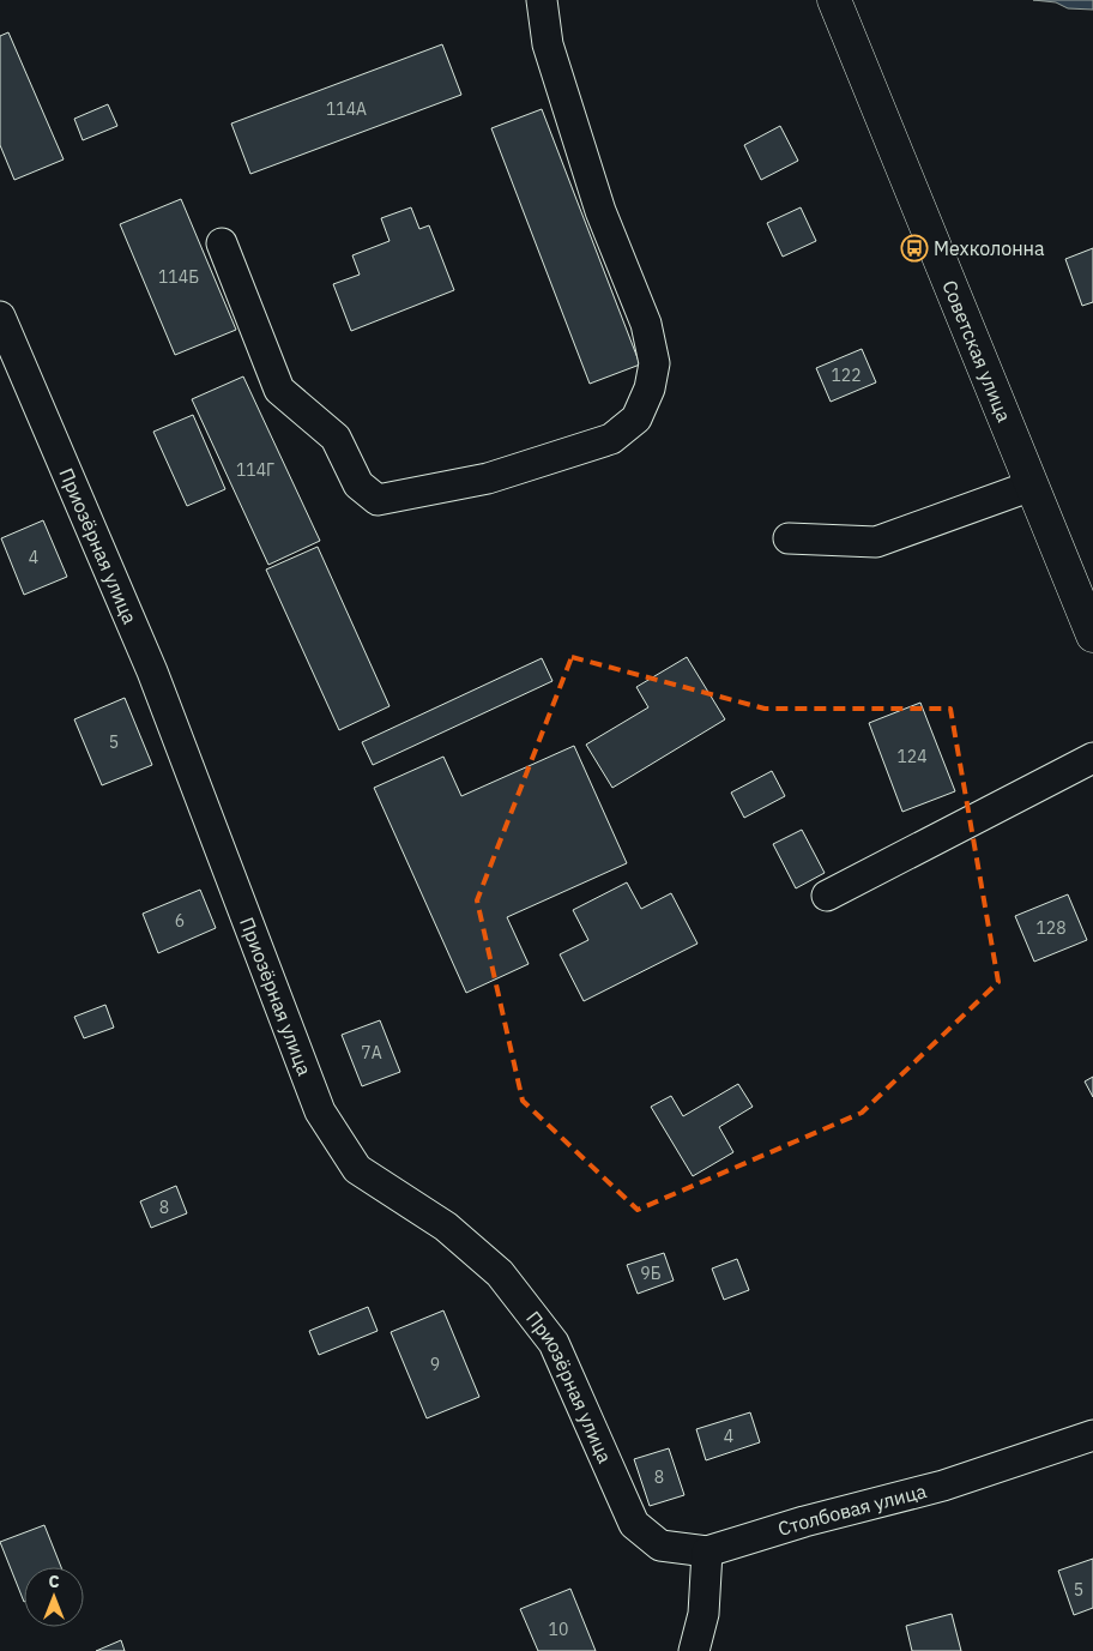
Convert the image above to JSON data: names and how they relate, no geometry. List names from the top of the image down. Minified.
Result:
{"streets":{"main road":["Советская улица"],"street":["Приозёрная улица","Столбовая улица"]},"crossings":[["Приозёрная улица","Столбовая улица"]],"places":{"bus stop":["Мехколонна"]},"house_numbers":["114А","114Б","122","114Г","4","5","124","6","128","7А","8","9Б","9","4","8","5","10"],"north":"top"}
